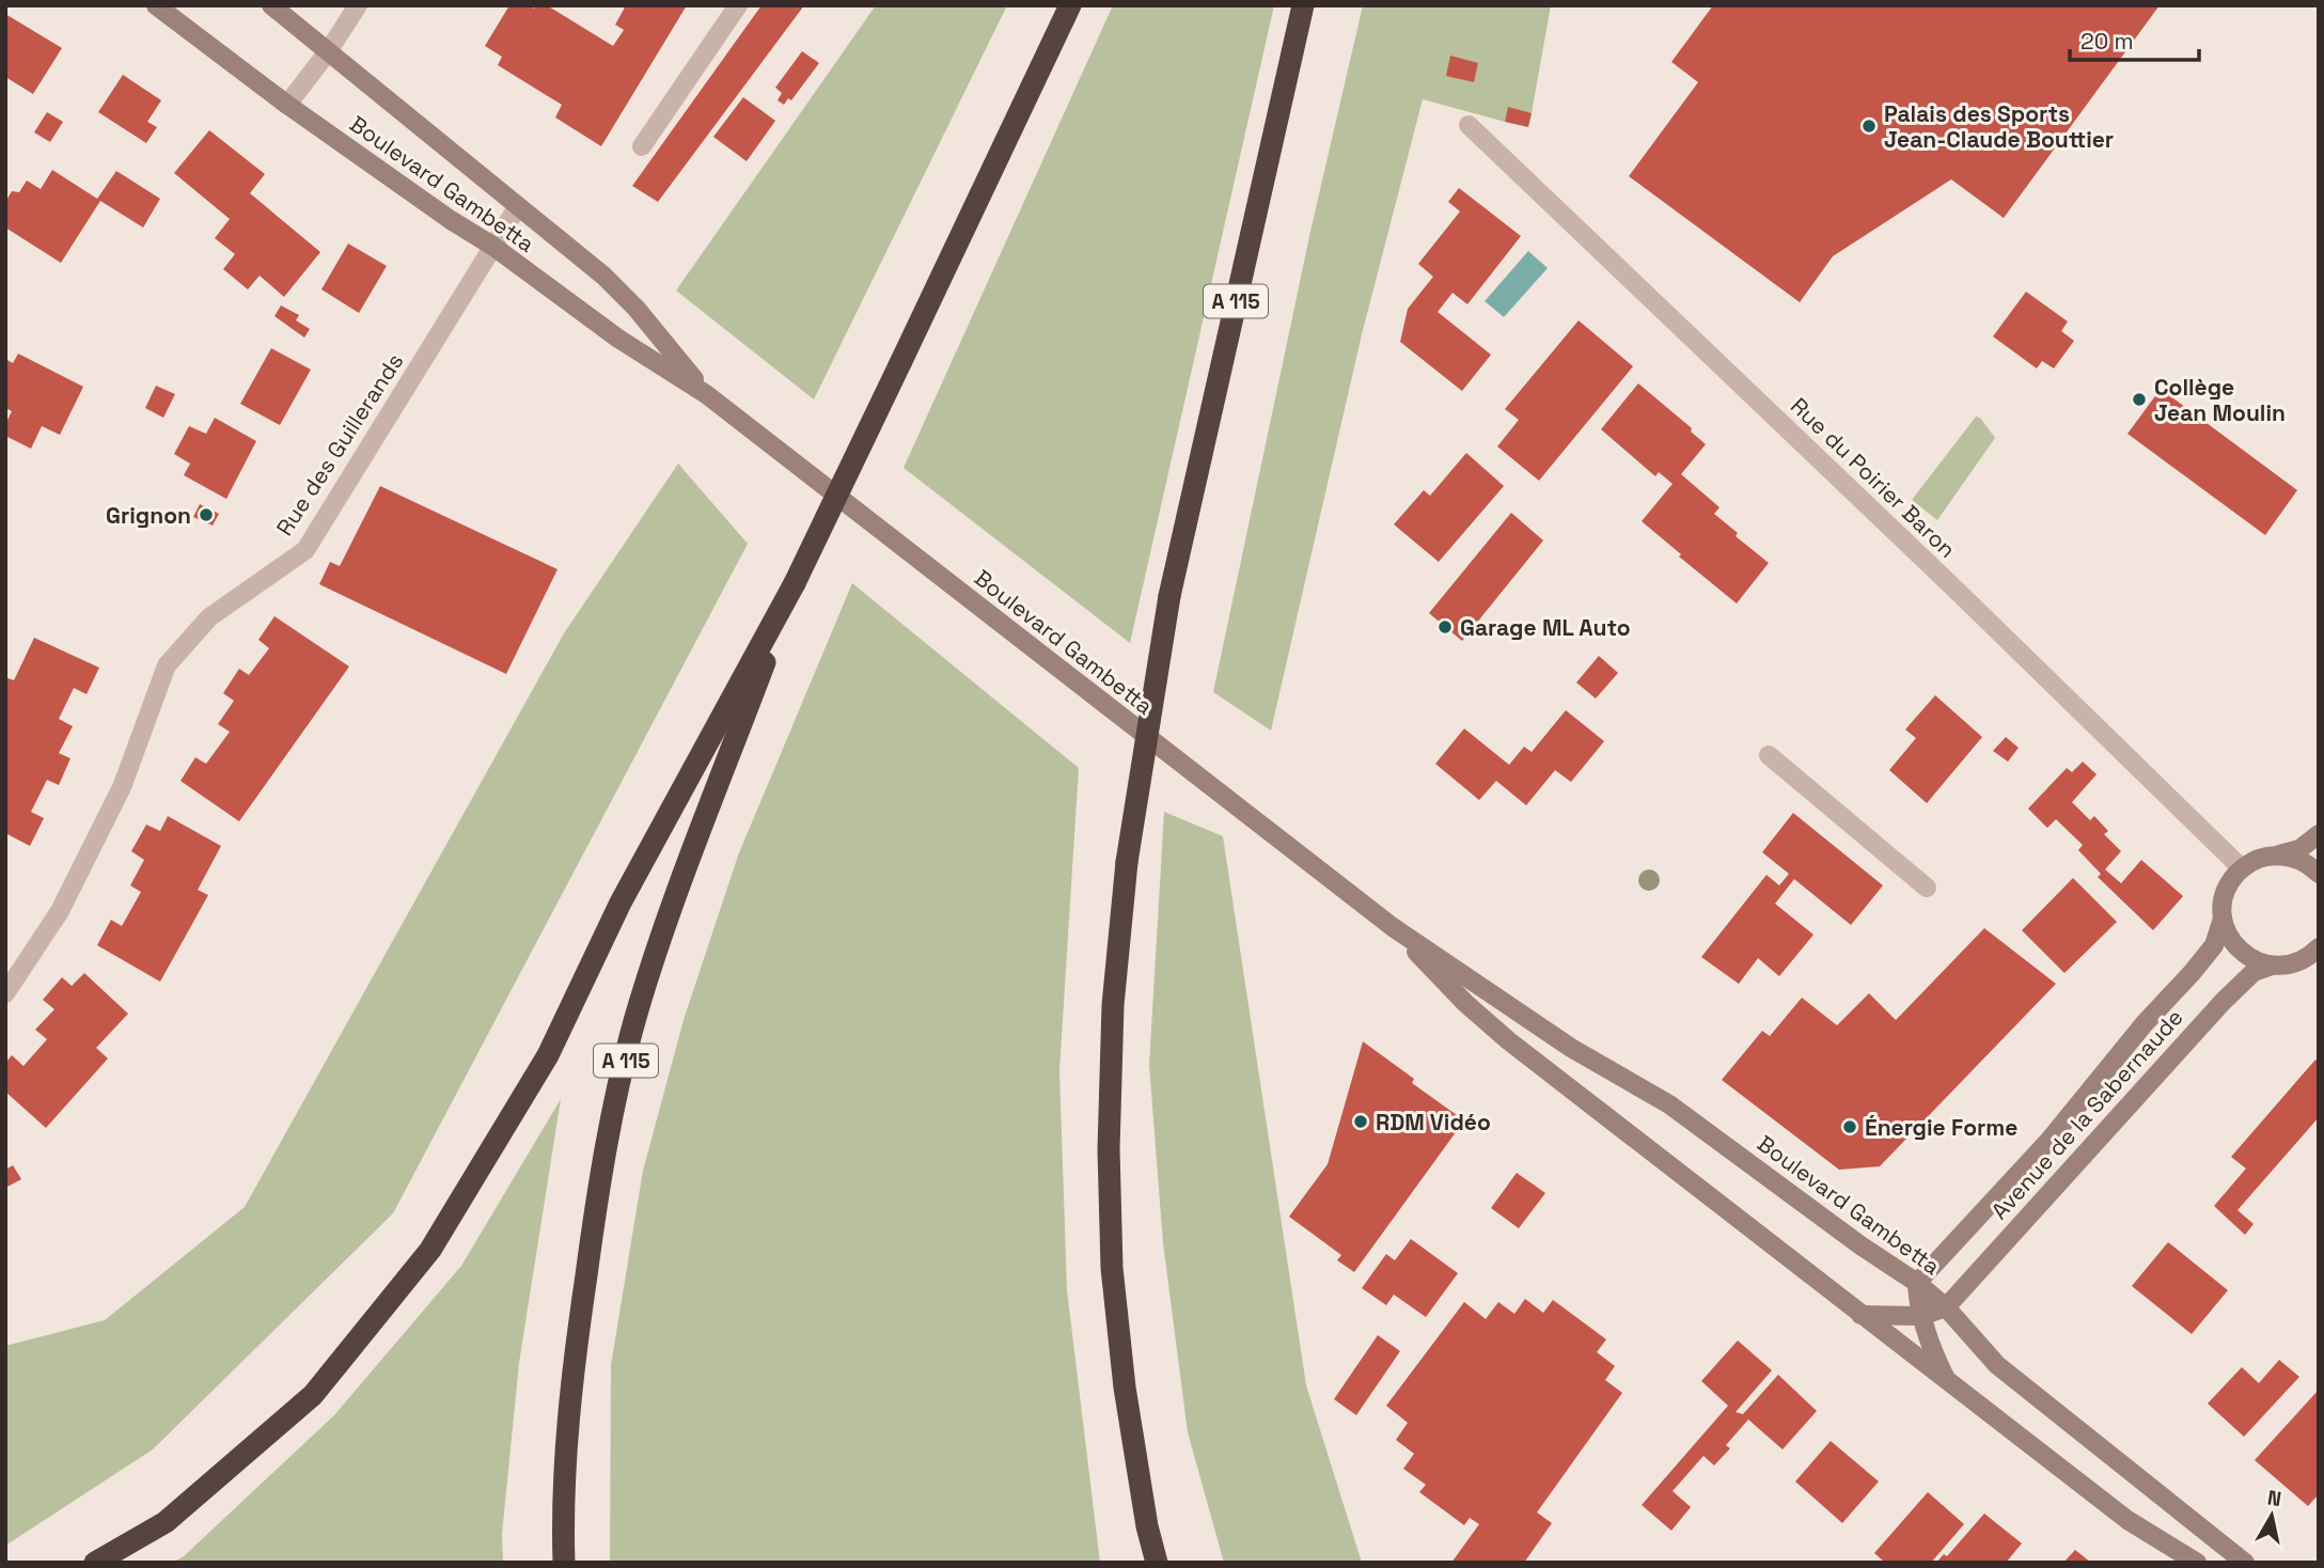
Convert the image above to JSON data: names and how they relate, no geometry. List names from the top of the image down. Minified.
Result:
{"streets":{"highway":["A 115"],"main road":["Boulevard Gambetta","Avenue de la Sabernaude"],"street":["Rue des Guillerands","Rue du Poirier Baron"]},"crossings":[["Boulevard Gambetta","Rue des Guillerands"],["Boulevard Gambetta","Avenue de la Sabernaude"],["Rue du Poirier Baron","Avenue de la Sabernaude"]],"places":["Palais des Sports Jean-Claude Bouttier","Collège Jean Moulin","Grignon","Garage ML Auto","RDM Vidéo","Énergie Forme"],"scale_bar":"20 m","north":"top"}
